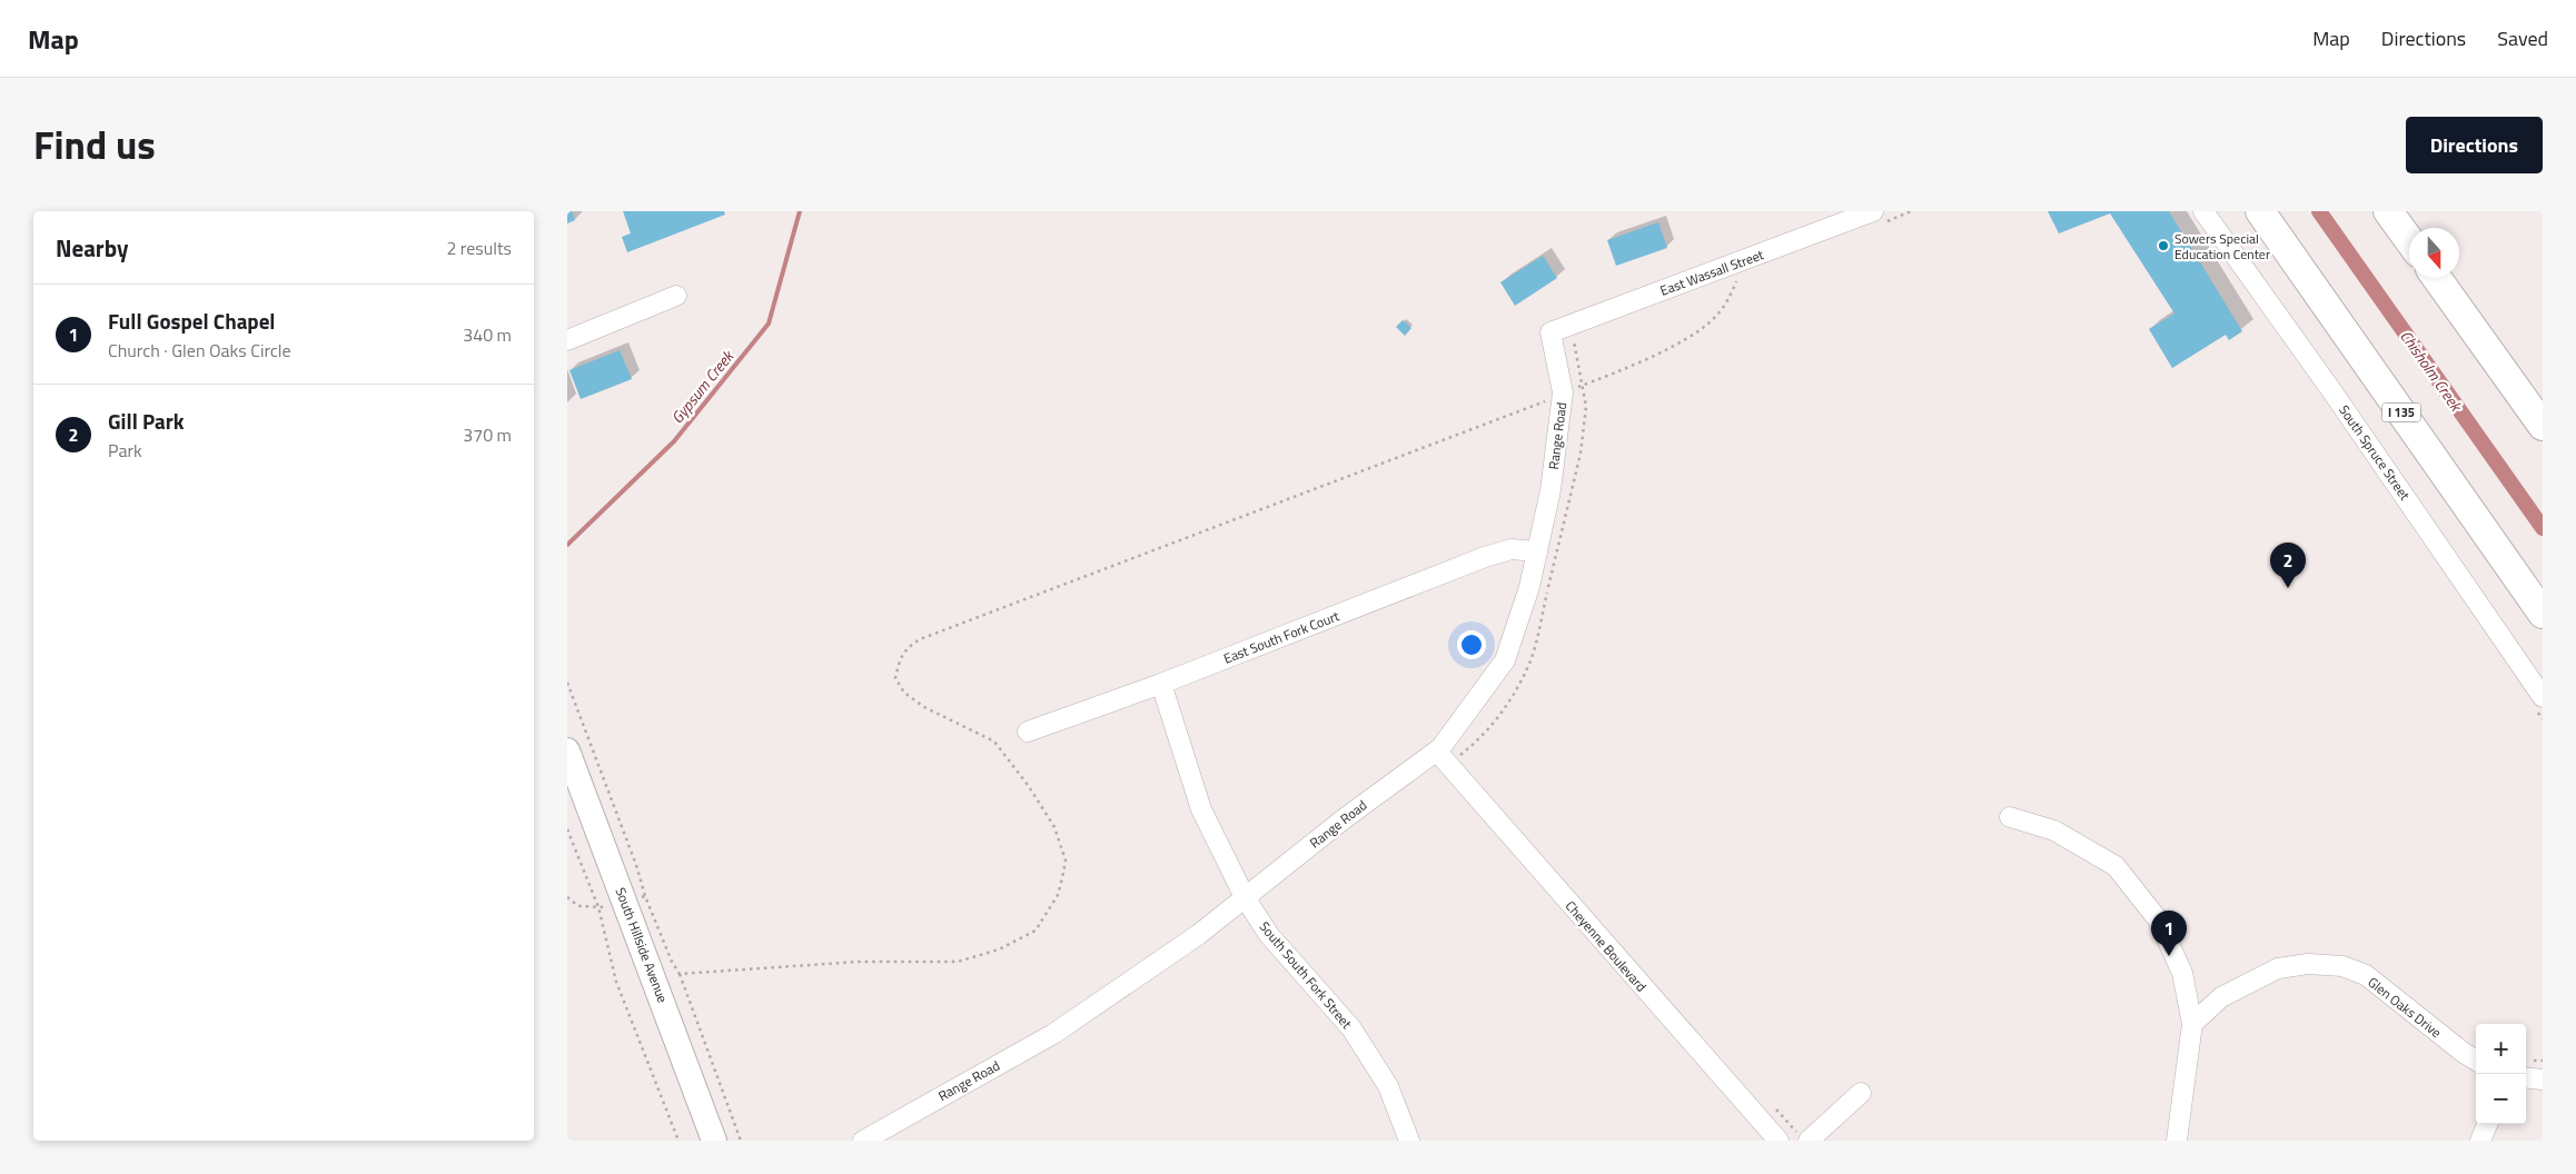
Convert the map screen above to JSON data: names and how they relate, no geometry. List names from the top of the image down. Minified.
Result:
{"streets":{"highway":["I 135"],"main road":["South Hillside Avenue"],"street":["East Wassall Street","Range Road","South Spruce Street","East South Fork Court","Cheyenne Boulevard","South South Fork Street","Glen Oaks Drive"]},"crossings":[["East Wassall Street","Range Road"],["Range Road","East South Fork Court"],["Range Road","Cheyenne Boulevard"],["Range Road","South South Fork Street"],["East South Fork Court","South South Fork Street"]],"water":["Chisholm Creek","Gypsum Creek"],"places":["Sowers Special Education Center"],"north":"bottom","page":{"header":"Map","nav":["Map","Directions","Saved"],"title":"Find us","buttons":"Directions","heading":["Nearby","2 results"],"list":[{"mark":"1","name":"Full Gospel Chapel","note":"Church · Glen Oaks Circle","value":"340 m"},{"mark":"2","name":"Gill Park","note":"Park","value":"370 m"}],"pins":["2","1"],"map_buttons":["+","−"]}}
